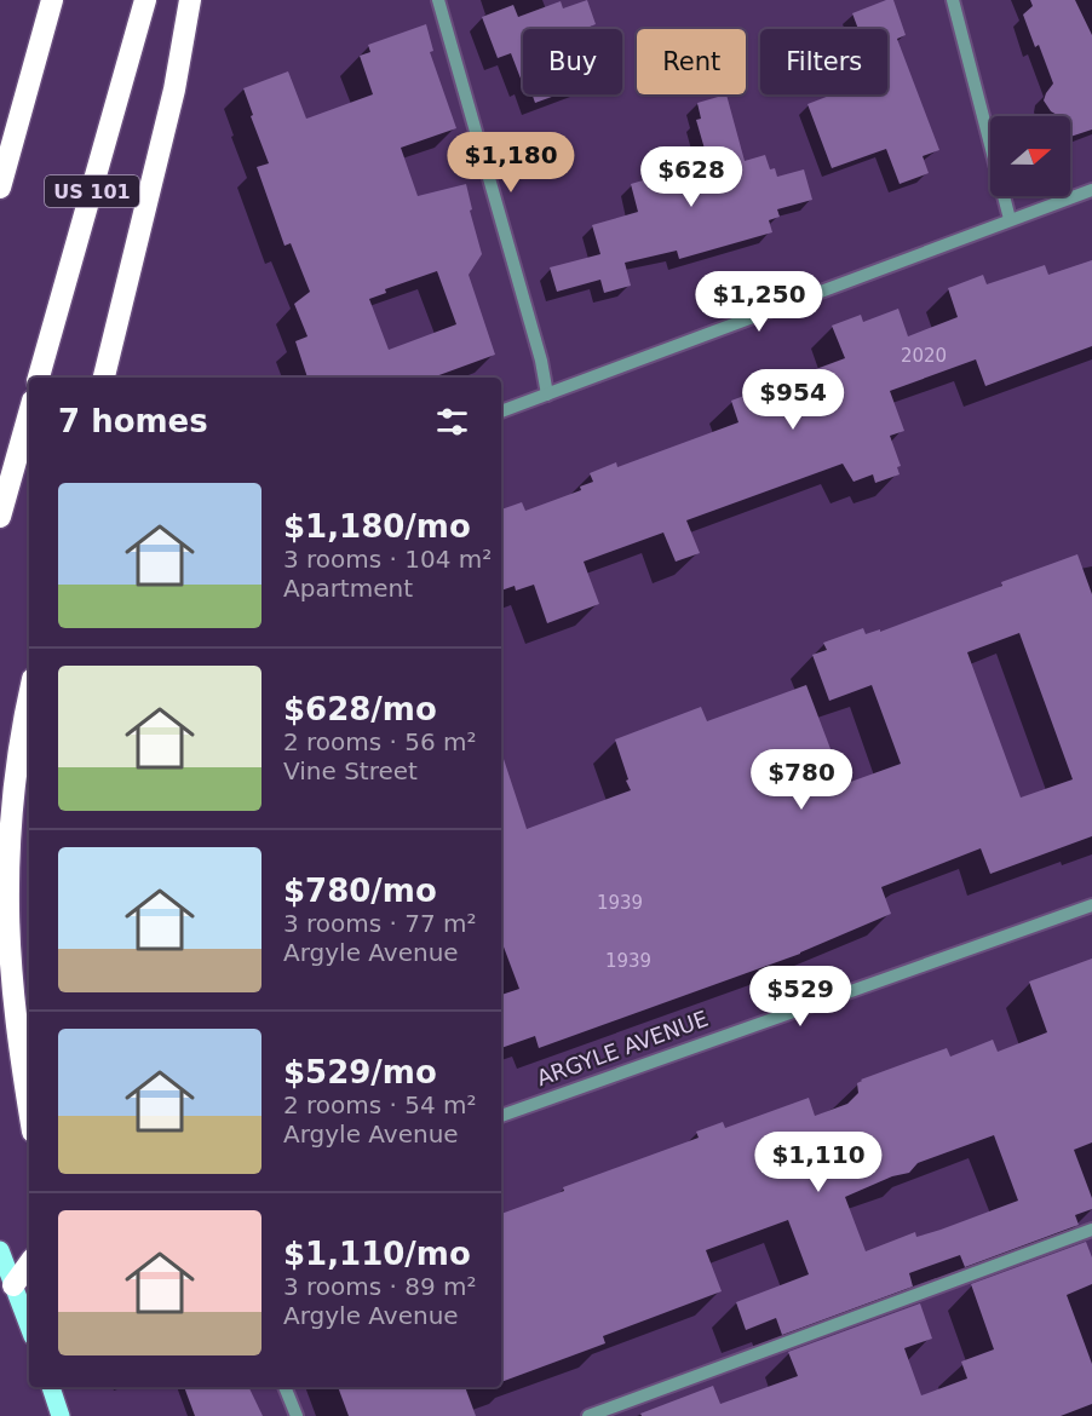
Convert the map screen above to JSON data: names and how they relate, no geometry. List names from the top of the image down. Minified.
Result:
{"streets":{"highway":["US 101"],"street":["ARGYLE AVENUE"]},"house_numbers":["2020","1939","1939"],"north":"right","page":{"chip":["Buy","Rent","Filters"],"price":["$1,180","$628","$1,250","$954","$780","$529","$1,110"],"heading":"7 homes","list":[{"name":"$1,180/mo","note":"3 rooms · 104 m² · Apartment"},{"name":"$628/mo","note":"2 rooms · 56 m² · Vine Street"},{"name":"$780/mo","note":"3 rooms · 77 m² · Argyle Avenue"},{"name":"$529/mo","note":"2 rooms · 54 m² · Argyle Avenue"},{"name":"$1,110/mo","note":"3 rooms · 89 m² · Argyle Avenue"}]}}
